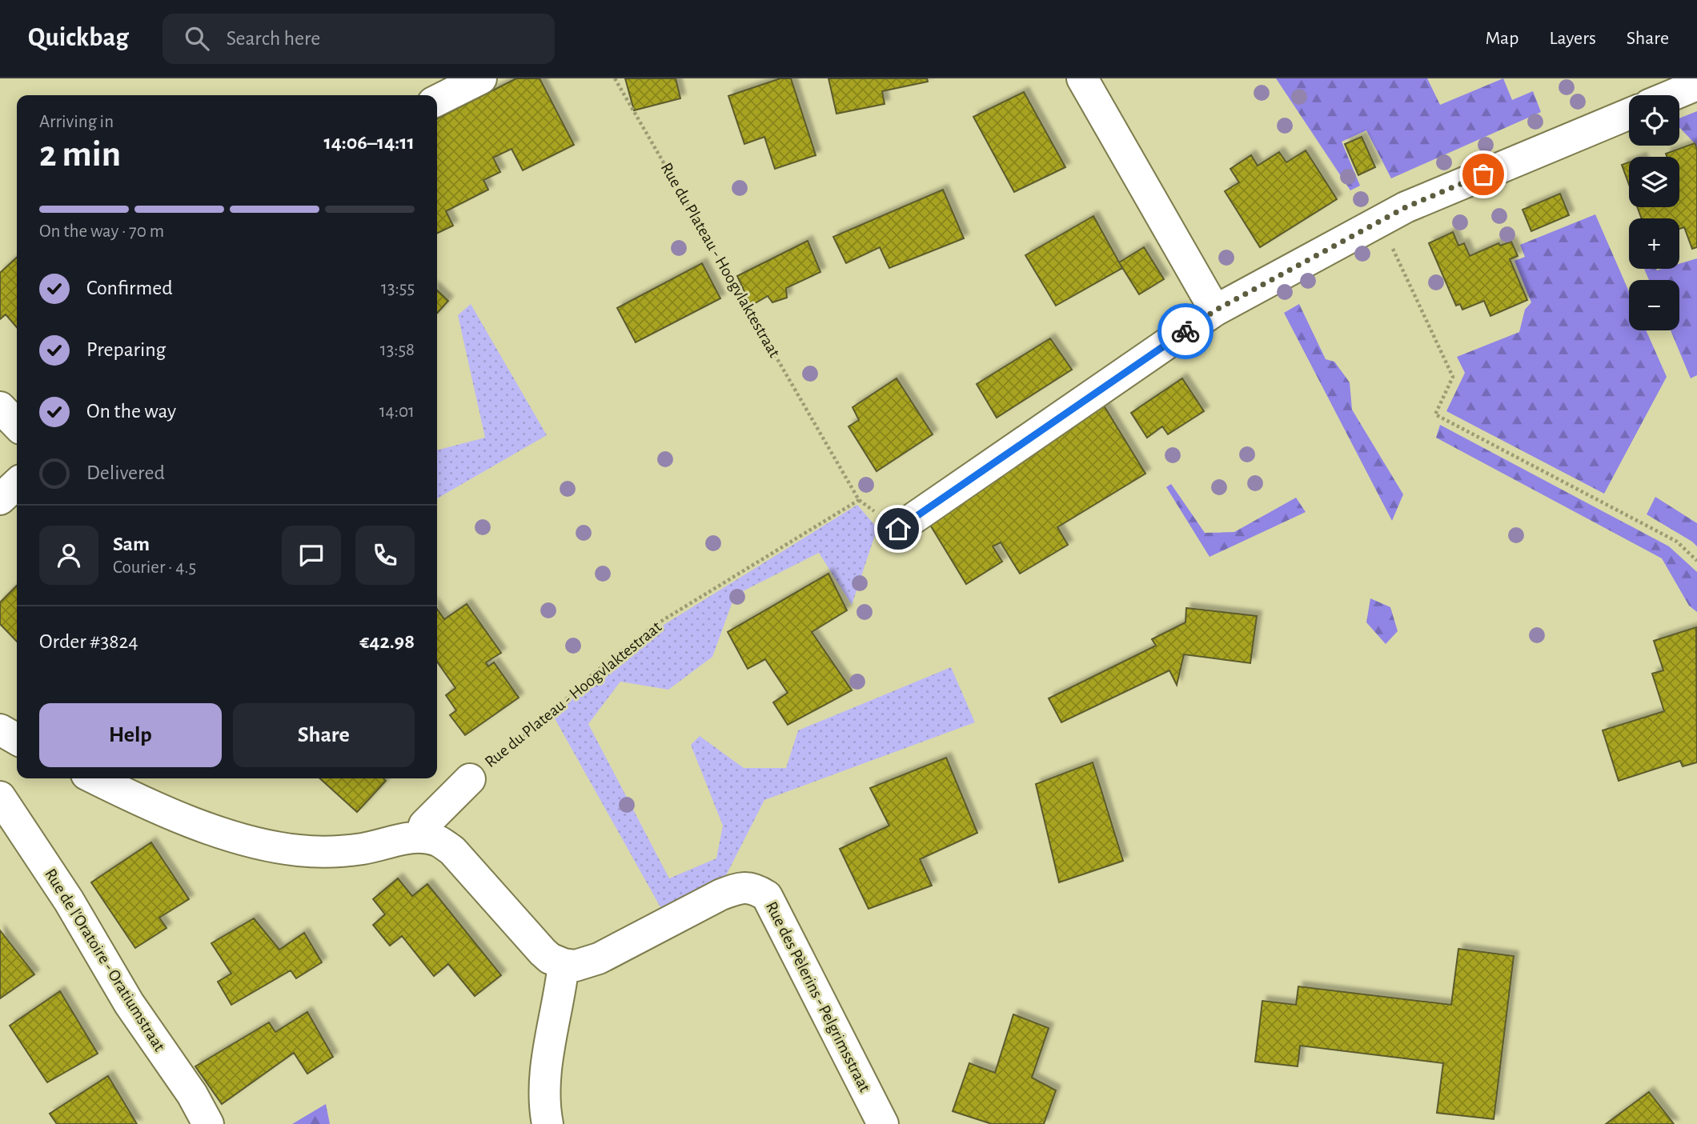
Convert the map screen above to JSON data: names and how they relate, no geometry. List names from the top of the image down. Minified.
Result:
{"streets":{"street":["Rue du Plateau - Hoogvlaktestraat","Rue de l'Oratoire - Oratiumstraat","Rue des Pèlerins - Pelgrimsstraat"]},"page":{"header":"Quickbag","search":"Search here","nav":["Map","Layers","Share"],"map_buttons":["+","−"],"heading":["2 min","Arriving in","14:06–14:11"],"panel":["Sam","Courier · 4.5","Order #3824","€42.98"],"bar":"On the way · 70 m","list":[["Confirmed","13:55"],["Preparing","13:58"],["On the way","14:01"],"Delivered"],"buttons":["Help","Share"]}}
